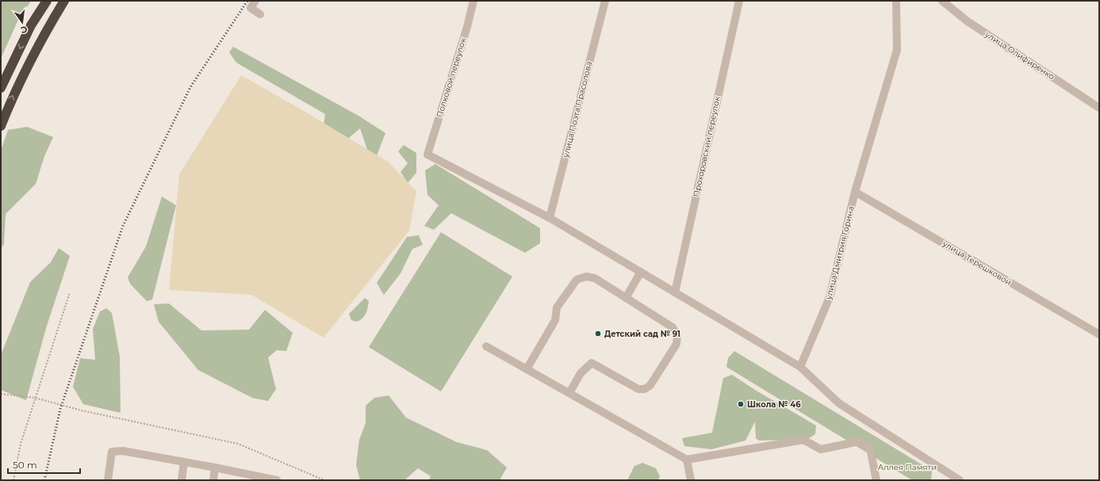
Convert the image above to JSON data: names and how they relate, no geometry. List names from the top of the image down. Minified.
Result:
{"streets":{"street":["улица Олифиренко","Полковой переулок","улица Поэта Прасолова","Прохоровский переулок","улица Дмитрия Горина","улица Терешковой"]},"crossings":[["Полковой переулок","улица Поэта Прасолова"],["улица Дмитрия Горина","улица Терешковой"]],"parks":["Аллея Памяти"],"places":["Детский сад № 91","Школа № 46"],"scale_bar":"50 m","north":"bottom"}
